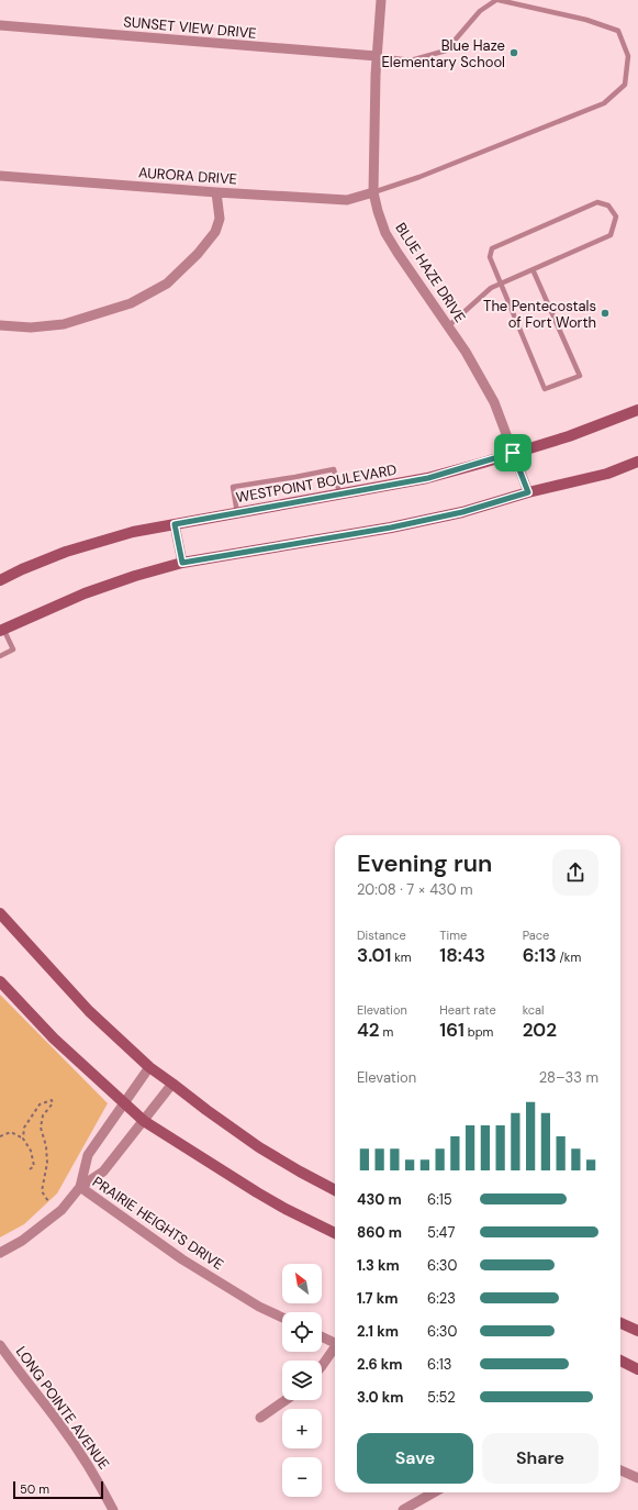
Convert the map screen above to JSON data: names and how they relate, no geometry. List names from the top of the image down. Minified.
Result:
{"streets":{"main road":["WESTPOINT BOULEVARD"],"street":["SUNSET VIEW DRIVE","AURORA DRIVE","BLUE HAZE DRIVE","PRAIRIE HEIGHTS DRIVE","LONG POINTE AVENUE"]},"crossings":[["SUNSET VIEW DRIVE","BLUE HAZE DRIVE"],["AURORA DRIVE","BLUE HAZE DRIVE"],["BLUE HAZE DRIVE","WESTPOINT BOULEVARD"]],"places":["Blue Haze Elementary School","The Pentecostals of Fort Worth"],"scale_bar":"50 m","north":"top left","page":{"heading":["Evening run","20:08 · 7 × 430 m"],"stats":[["Distance","3.01 km"],["Time","18:43"],["Pace","6:13 /km"],["Elevation","42 m"],["Heart rate","161 bpm"],["kcal","202"]],"chart":["Elevation","28–33 m"],"list":[{"name":"430 m","note":"6:15"},{"name":"860 m","note":"5:47"},{"name":"1.3 km","note":"6:30"},{"name":"1.7 km","note":"6:23"},{"name":"2.1 km","note":"6:30"},{"name":"2.6 km","note":"6:13"},{"name":"3.0 km","note":"5:52"}],"map_buttons":["+","−"],"buttons":["Save","Share"],"scale":"50 m"}}
